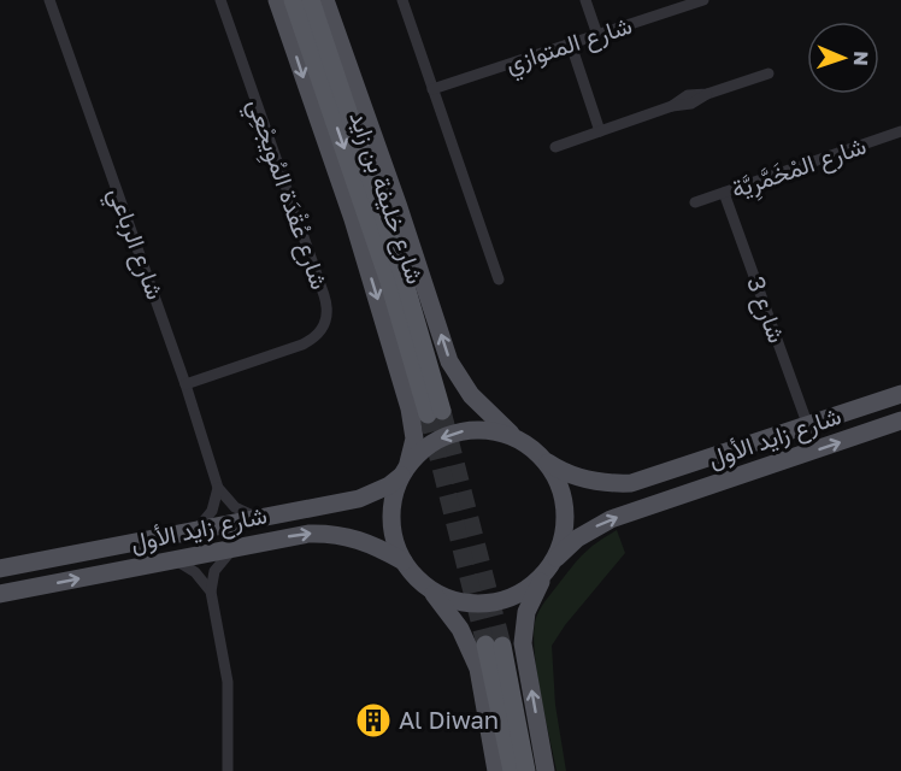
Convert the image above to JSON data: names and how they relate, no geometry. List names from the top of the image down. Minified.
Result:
{"streets":{"highway":["شارع خليفة بن زايد"],"main road":["شارع زايد الأول"],"street":["شارع المتوازي","شارع المْخَمَّرِيَّة","شارع عُقْدَة المُوِيجْعِي","شارع الرباعي","شارع 3"]},"crossings":[["شارع المْخَمَّرِيَّة","شارع 3"],["شارع عُقْدَة المُوِيجْعِي","شارع الرباعي"],["شارع 3","شارع زايد الأول"]],"places":{"building":["Al Diwan"]},"north":"right"}
